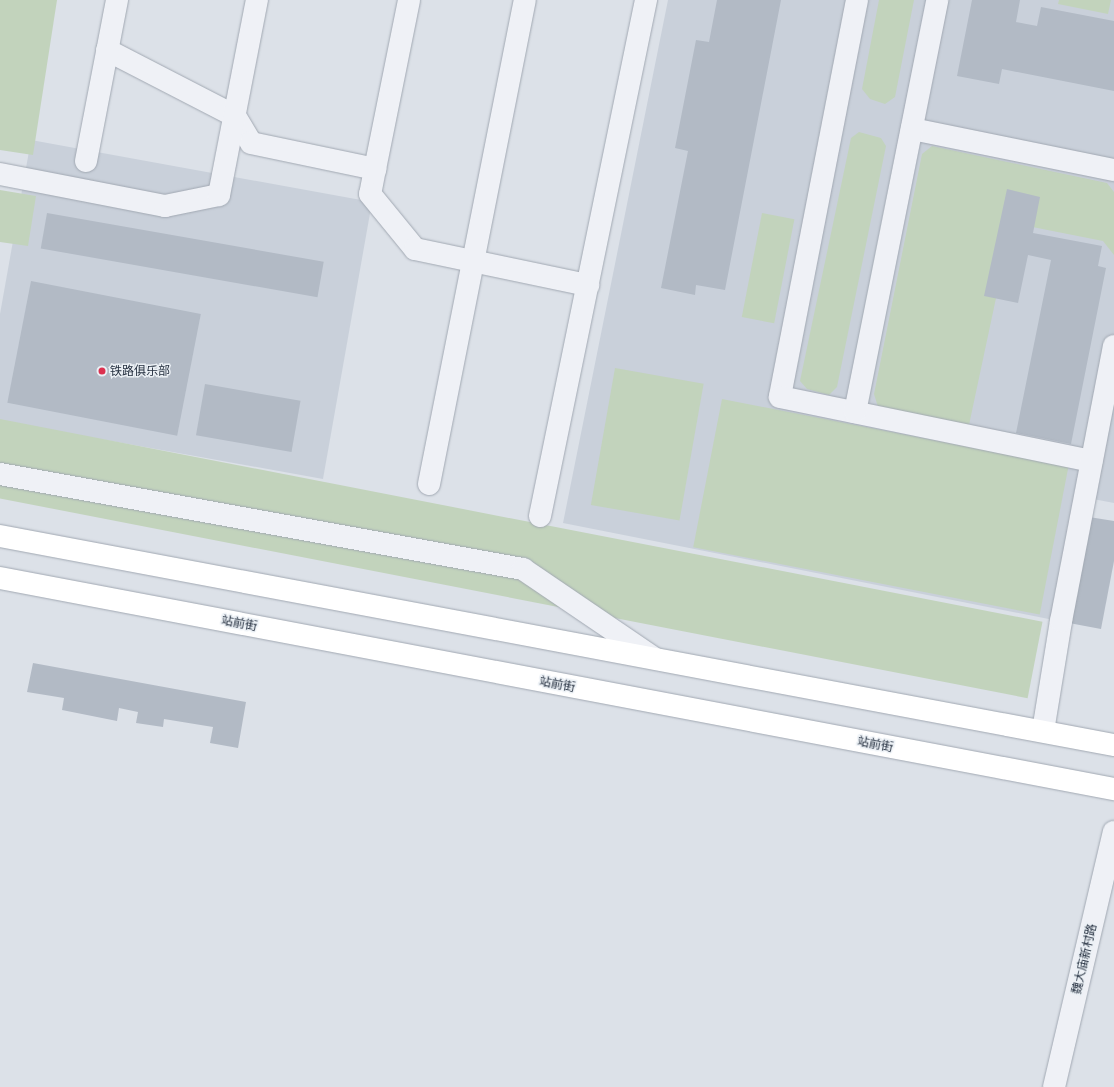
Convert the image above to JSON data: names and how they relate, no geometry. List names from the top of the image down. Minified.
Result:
{"streets":{"main road":["站前街"],"street":["魏大庙新村路"]},"places":["铁路俱乐部"]}
